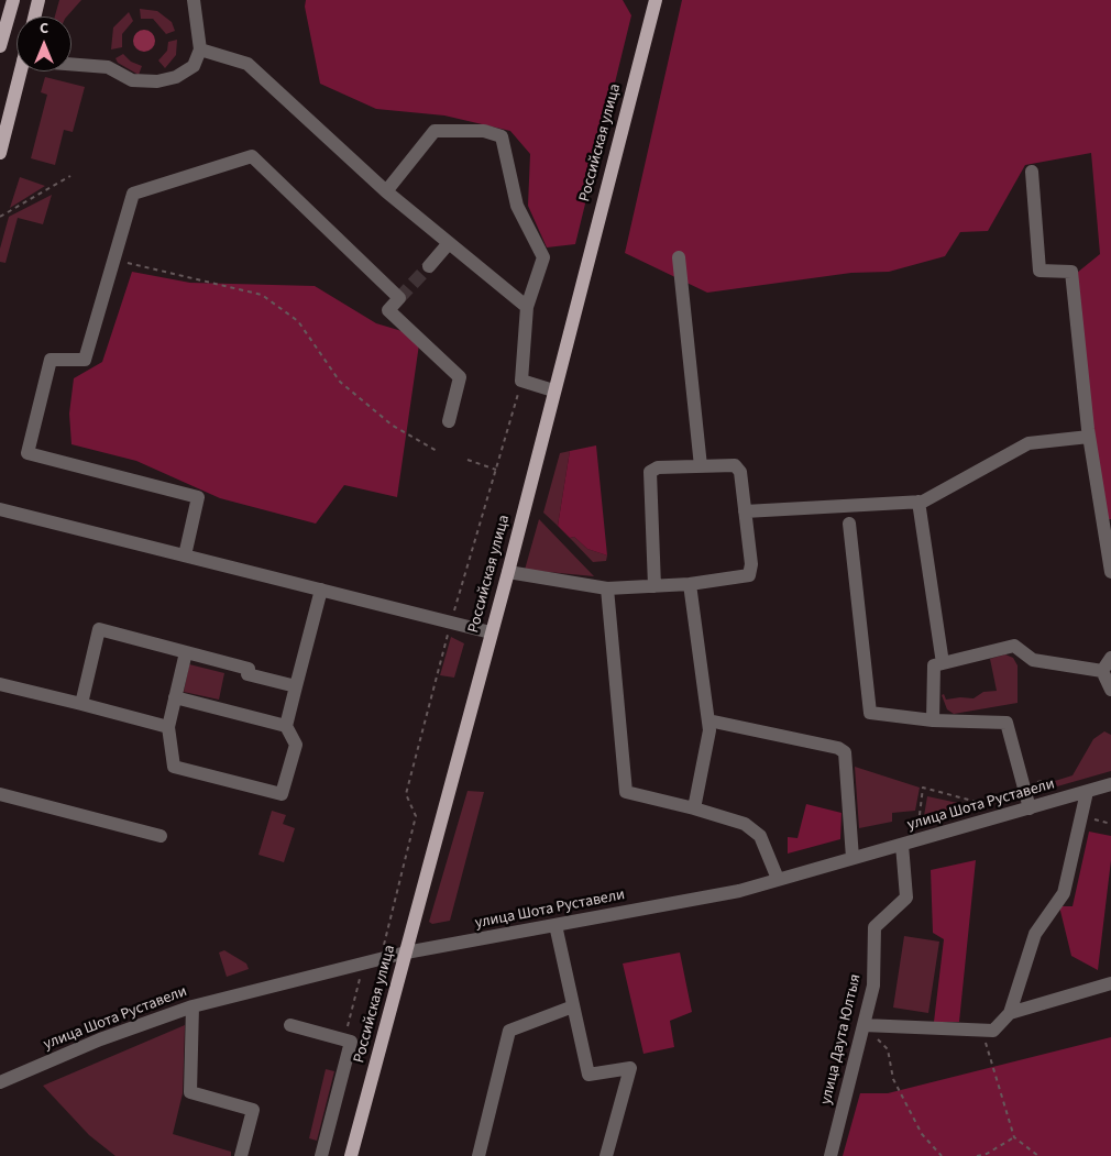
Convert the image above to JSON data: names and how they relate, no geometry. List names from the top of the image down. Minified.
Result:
{"streets":{"main road":["Российская улица"],"street":["улица Шота Руставели","улица Даута Юлтыя"]},"crossings":[["Российская улица","улица Шота Руставели"],["улица Шота Руставели","улица Даута Юлтыя"]],"north":"top"}
